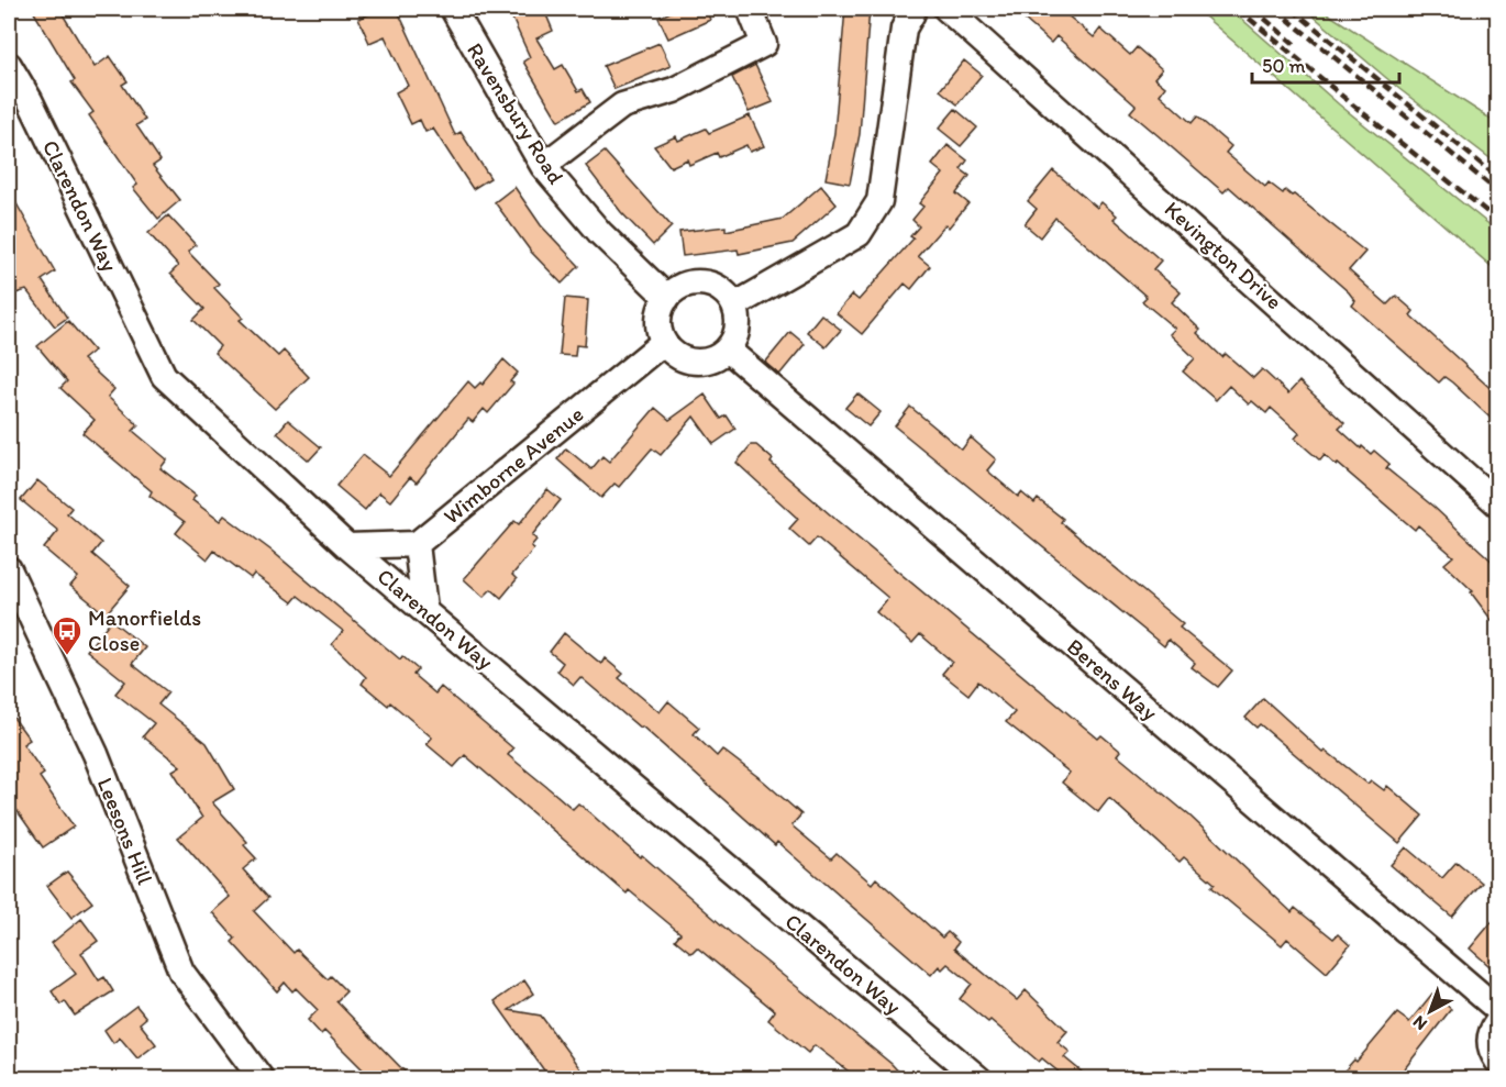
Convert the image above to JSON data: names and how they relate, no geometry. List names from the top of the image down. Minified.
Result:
{"streets":{"street":["Ravensbury Road","Clarendon Way","Kevington Drive","Wimborne Avenue","Berens Way","Leesons Hill"]},"crossings":[["Ravensbury Road","Wimborne Avenue"],["Ravensbury Road","Berens Way"],["Wimborne Avenue","Berens Way"]],"places":{"bus stop":["Manorfields Close"]},"scale_bar":"50 m","north":"bottom left"}
